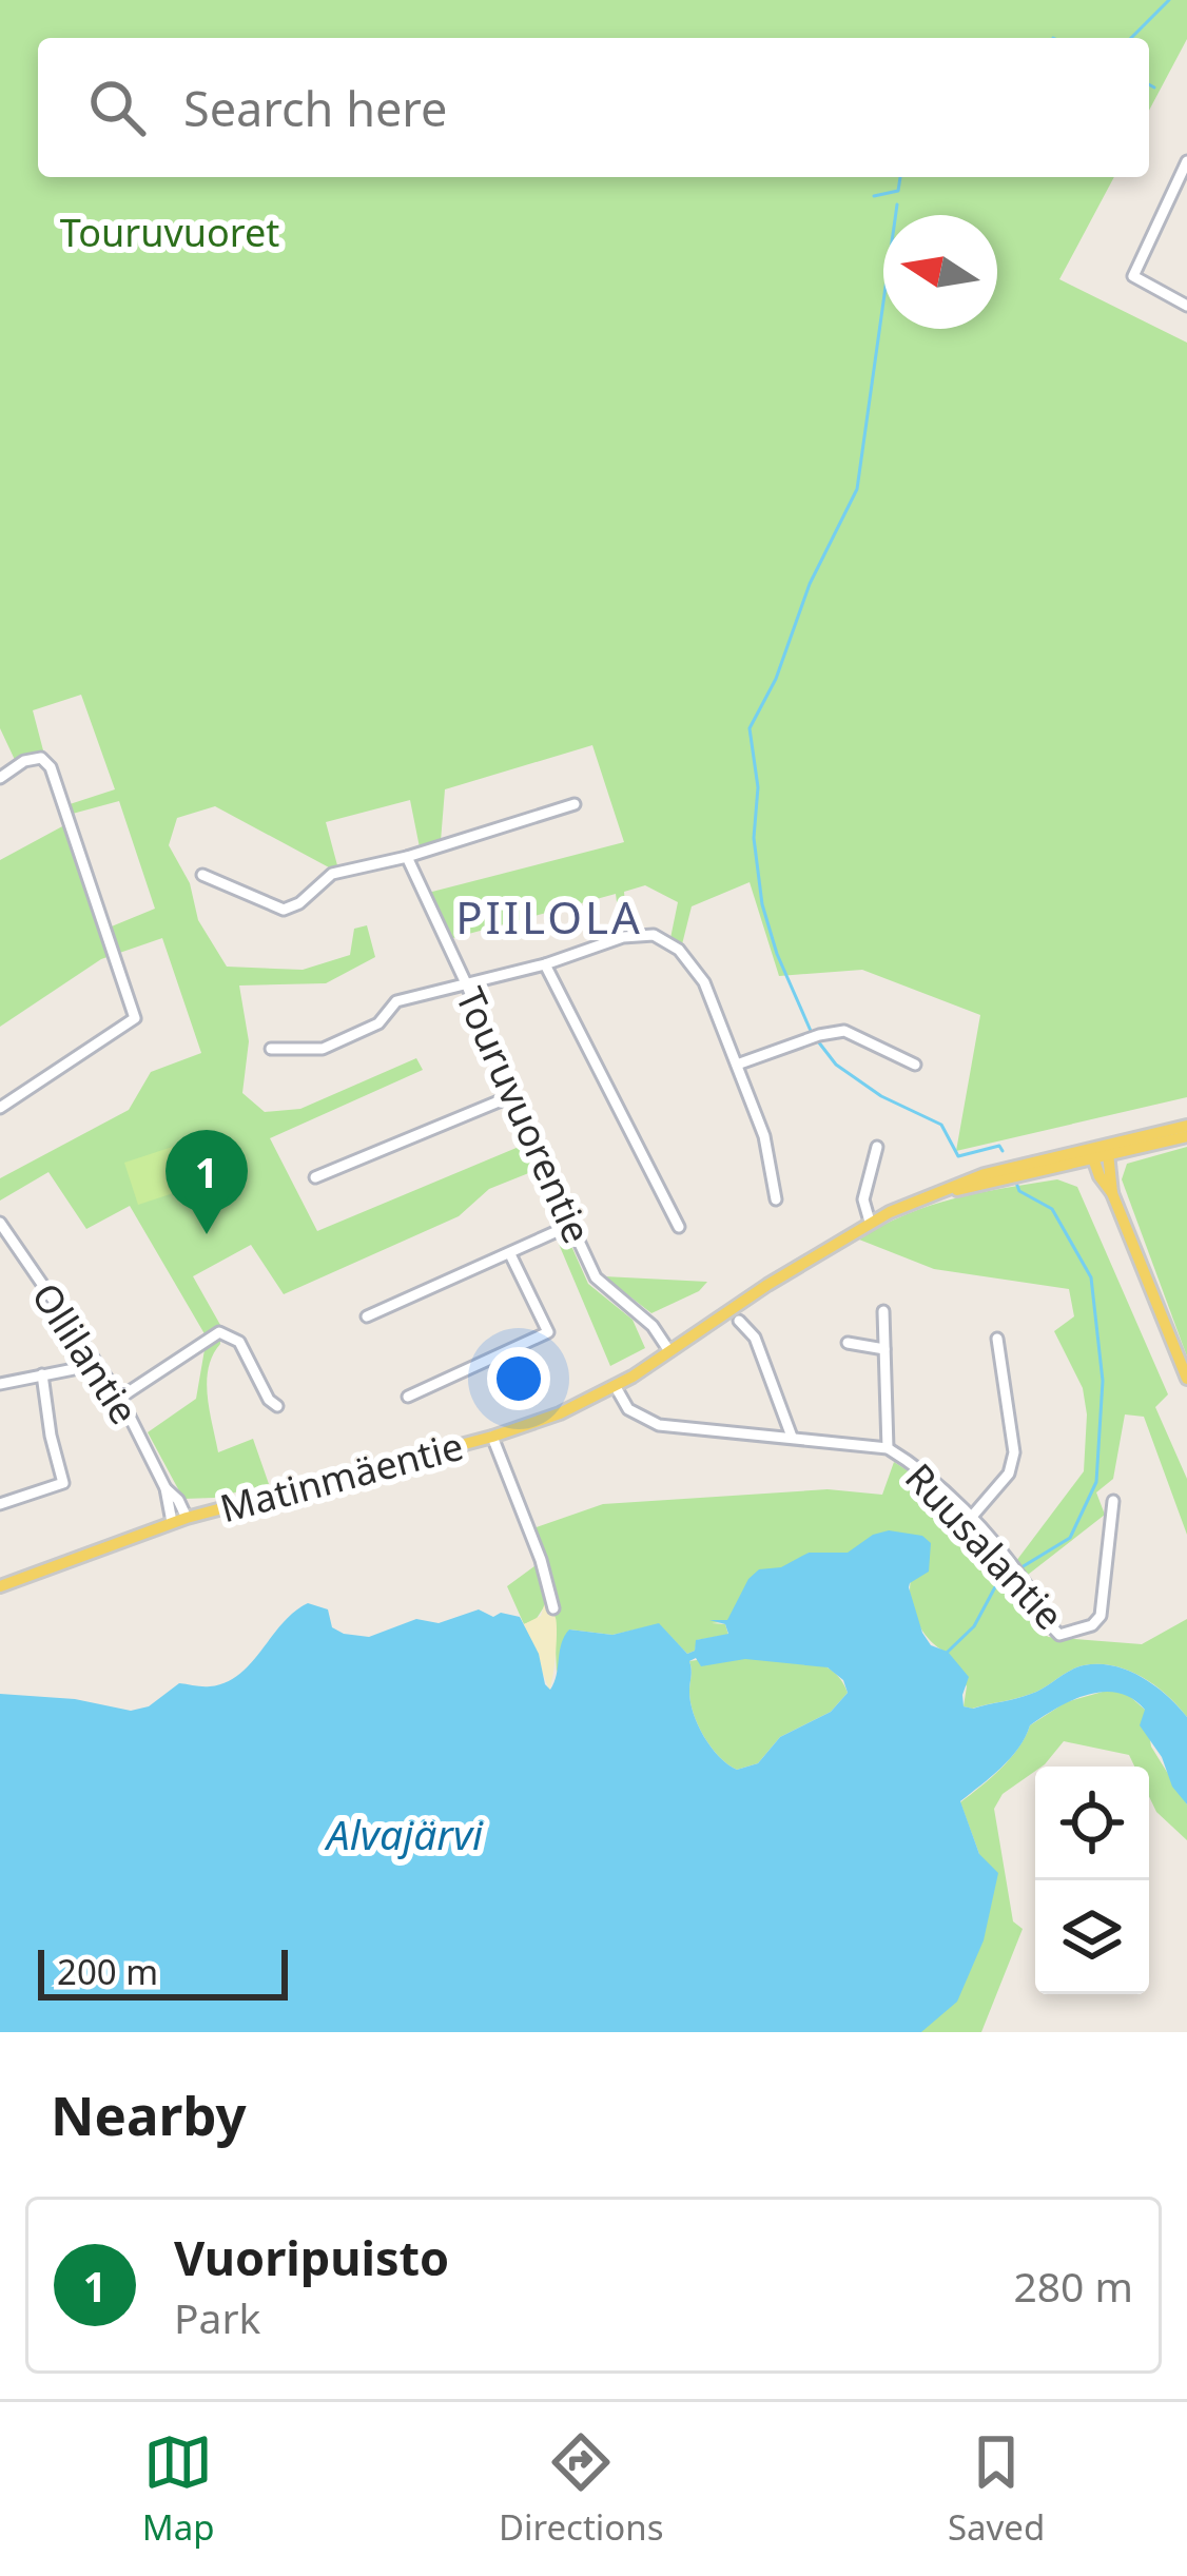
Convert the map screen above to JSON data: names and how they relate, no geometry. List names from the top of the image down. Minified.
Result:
{"streets":{"main road":["Matinmäentie"],"street":["Touruvuorentie","Ollilantie","Ruusalantie"]},"crossings":[["Touruvuorentie","Matinmäentie"],["Ollilantie","Matinmäentie"],["Matinmäentie","Ruusalantie"]],"districts":["PIILOLA"],"water":["Alvajärvi"],"parks":["Touruvuoret"],"scale_bar":"200 m","north":"left","page":{"search":"Search here","pins":"1","scale":"200 m","heading":"Nearby","list":[{"mark":"1","name":"Vuoripuisto","note":"Park","value":"280 m"}],"nav":["Map","Directions","Saved"]}}
